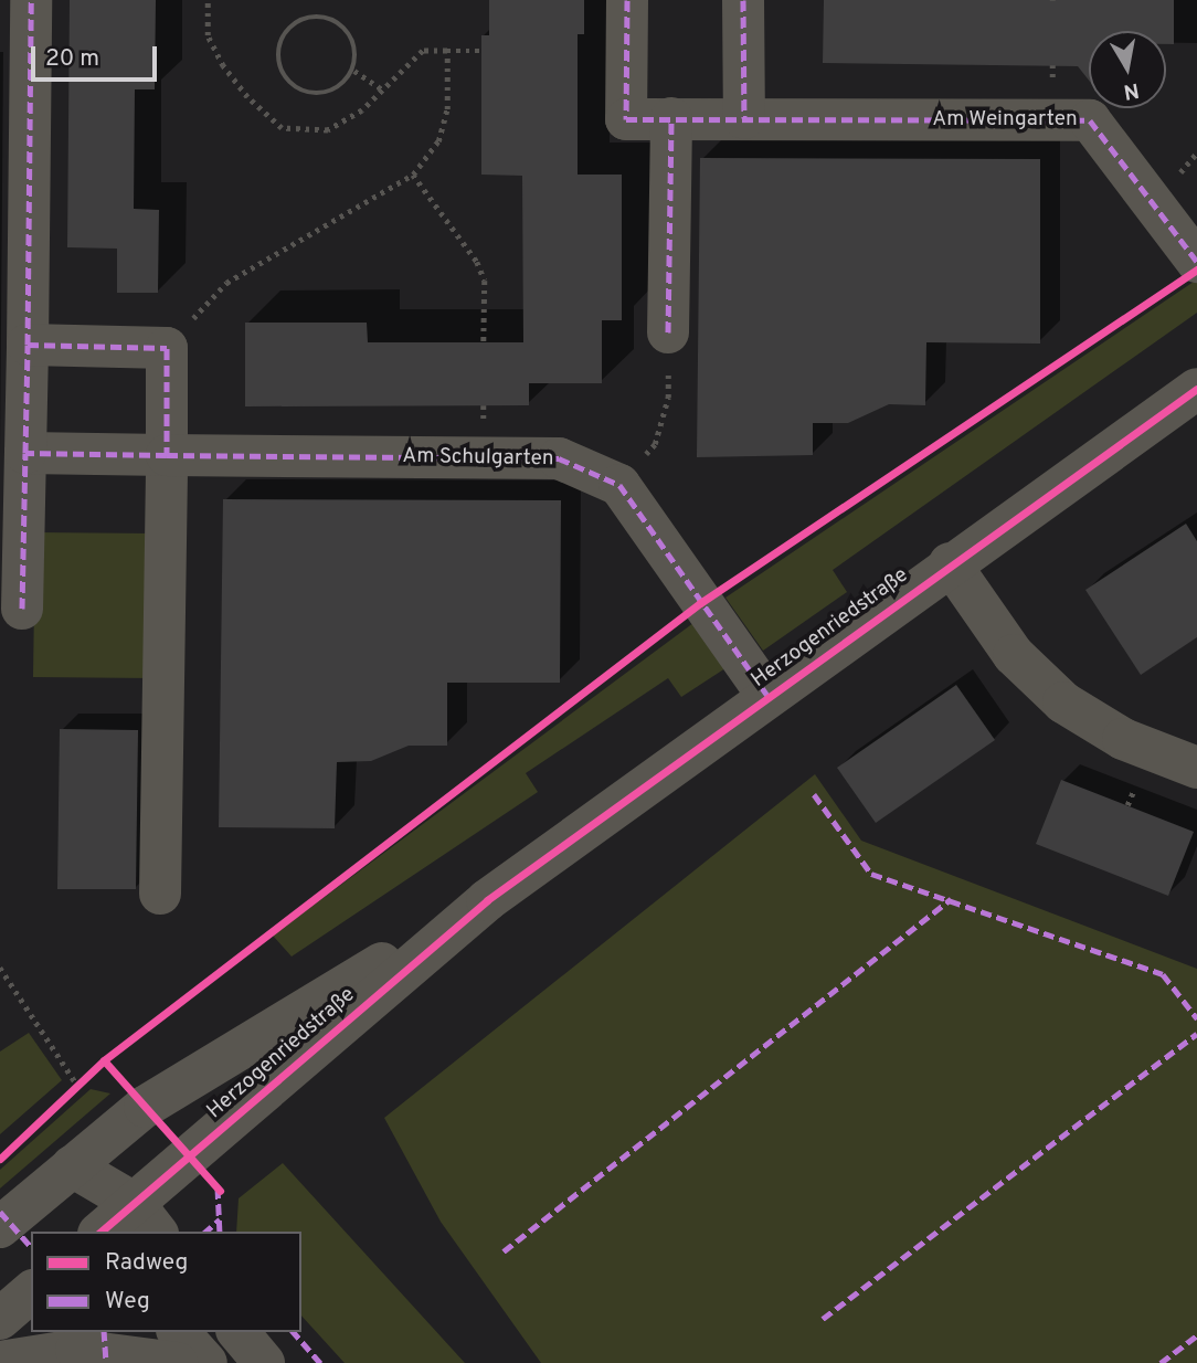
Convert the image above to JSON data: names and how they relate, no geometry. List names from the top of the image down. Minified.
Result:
{"streets":{"street":["Am Weingarten","Am Schulgarten","Herzogenriedstraße"]},"legend":["Radweg","Weg"],"scale_bar":"20 m","north":"bottom"}
